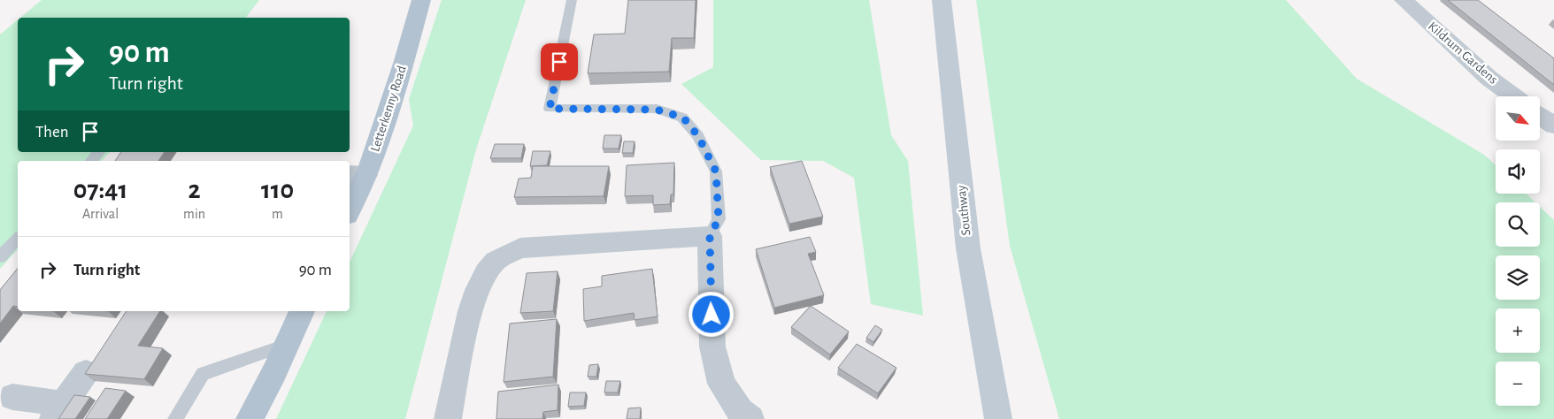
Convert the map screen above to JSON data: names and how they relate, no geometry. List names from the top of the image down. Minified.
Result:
{"streets":{"main road":["Letterkenny Road"],"street":["Kildrum Gardens","Southway"]},"north":"bottom right","page":{"turn":["90 m","Turn right"],"map_buttons":["+","−"],"then":"Then","eta":["07:41","Arrival","2","min","110","m"],"list":[{"name":"Turn right","value":"90 m"}]}}
